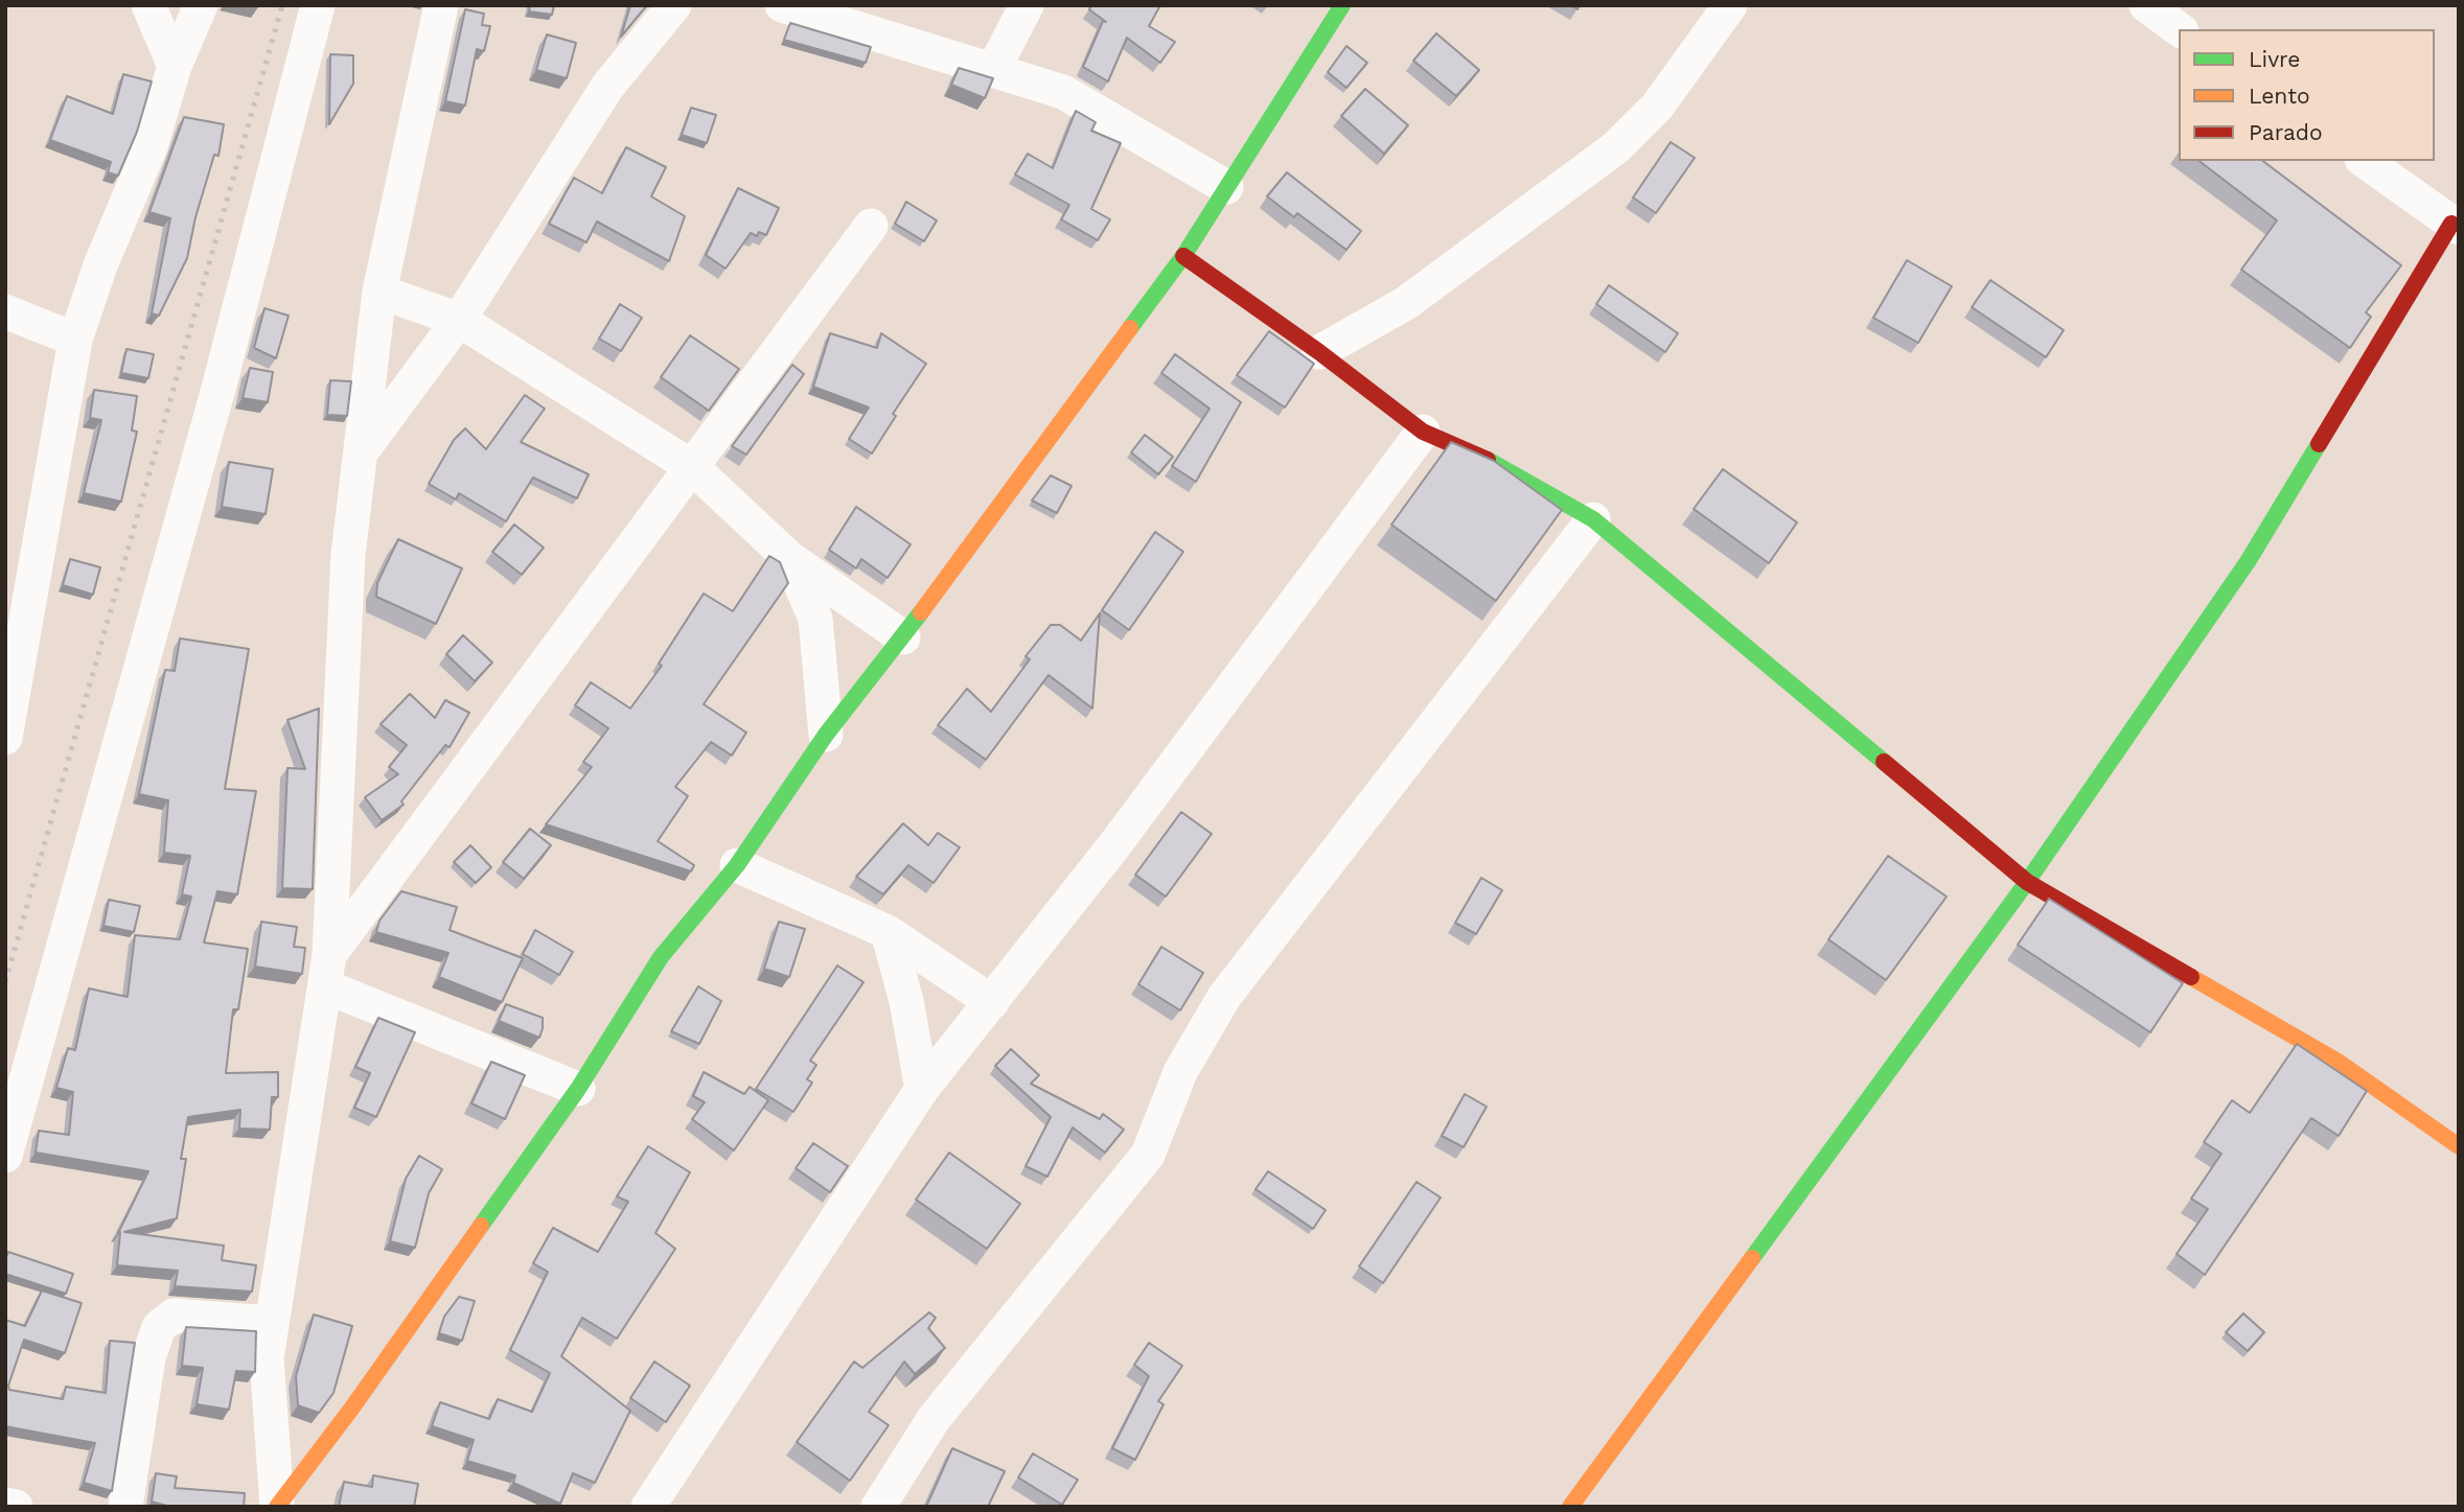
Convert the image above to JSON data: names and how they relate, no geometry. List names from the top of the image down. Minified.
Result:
{"legend":["Livre","Lento","Parado"]}
